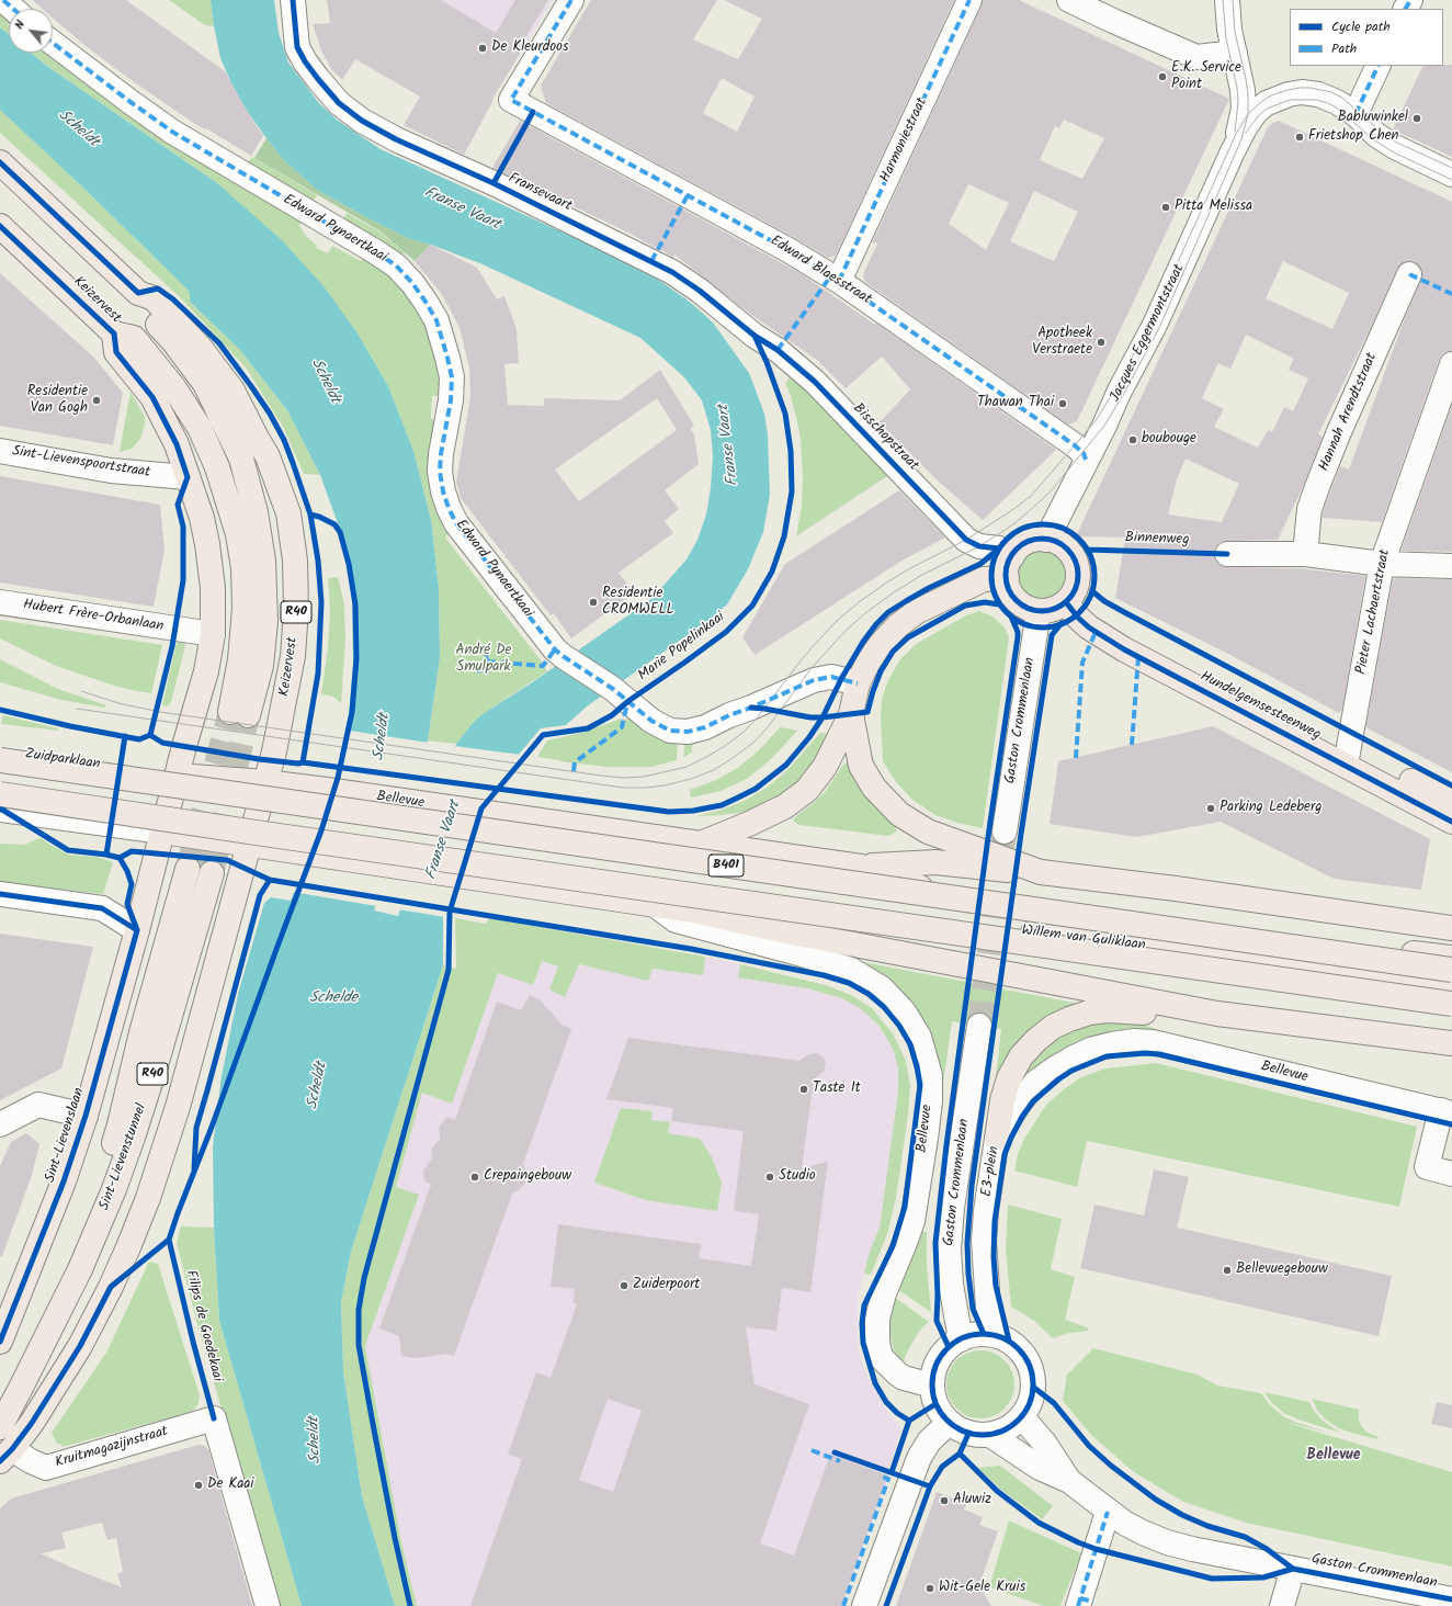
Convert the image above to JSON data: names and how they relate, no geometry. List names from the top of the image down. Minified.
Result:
{"streets":{"main road":["Keizervest","R40","Hundelgemsesteenweg","Bellevue","B401","Willem van Guliklaan","Sint-Lievenslaan","Sint-Lievenstunnel"],"street":["Harmoniestraat","Fransevaart","Edward Pynaertkaai","Edward Blaesstraat","Jacques Eggermontstraat","Hannah Arendtstraat","Bisschopstraat","Sint-Lievenspoortstraat","Pieter Lachaertstraat","Hubert Frère-Orbanlaan","Gaston Crommenlaan","Zuidparklaan","E3-plein","Kruitmagazijnstraat"],"cycle path":["Binnenweg","Marie Popelinkaai","Filips de Goedekaai"]},"crossings":[["Harmoniestraat","Edward Blaesstraat"],["Fransevaart","Bisschopstraat"],["Edward Blaesstraat","Jacques Eggermontstraat"],["Keizervest","Sint-Lievenspoortstraat"],["Keizervest","R40"],["Keizervest","Hubert Frère-Orbanlaan"],["Keizervest","Zuidparklaan"],["Keizervest","Bellevue"],["Keizervest","Sint-Lievenslaan"],["Jacques Eggermontstraat","Bisschopstraat"],["Jacques Eggermontstraat","Hundelgemsesteenweg"],["Jacques Eggermontstraat","Gaston Crommenlaan"],["Bisschopstraat","Hundelgemsesteenweg"],["Bisschopstraat","Gaston Crommenlaan"],["R40","Bellevue"],["R40","Kruitmagazijnstraat"],["Pieter Lachaertstraat","Hundelgemsesteenweg"],["Hundelgemsesteenweg","Gaston Crommenlaan"],["Gaston Crommenlaan","Bellevue"],["Gaston Crommenlaan","E3-plein"],["Zuidparklaan","Bellevue"],["Zuidparklaan","Sint-Lievenslaan"],["Bellevue","Willem van Guliklaan"],["Bellevue","Sint-Lievenslaan"],["Bellevue","E3-plein"]],"districts":["Bellevue"],"water":["Scheldt","Franse Vaart","Schelde"],"parks":["André De Smulpark"],"places":["De Kleurdoos","E.K. Service Point","Babluwinkel","Frietshop Chen","Pitta Melissa","Apotheek Verstraete","Residentie Van Gogh","Thawan Thai","boubouge","Residentie CROMWELL","Parking Ledeberg","Taste It","Crepaingebouw","Studio","Bellevuegebouw","Zuiderpoort","De Kaai","Aluwiz","Wit-Gele Kruis"],"legend":["Cycle path","Path"],"north":"top left"}
